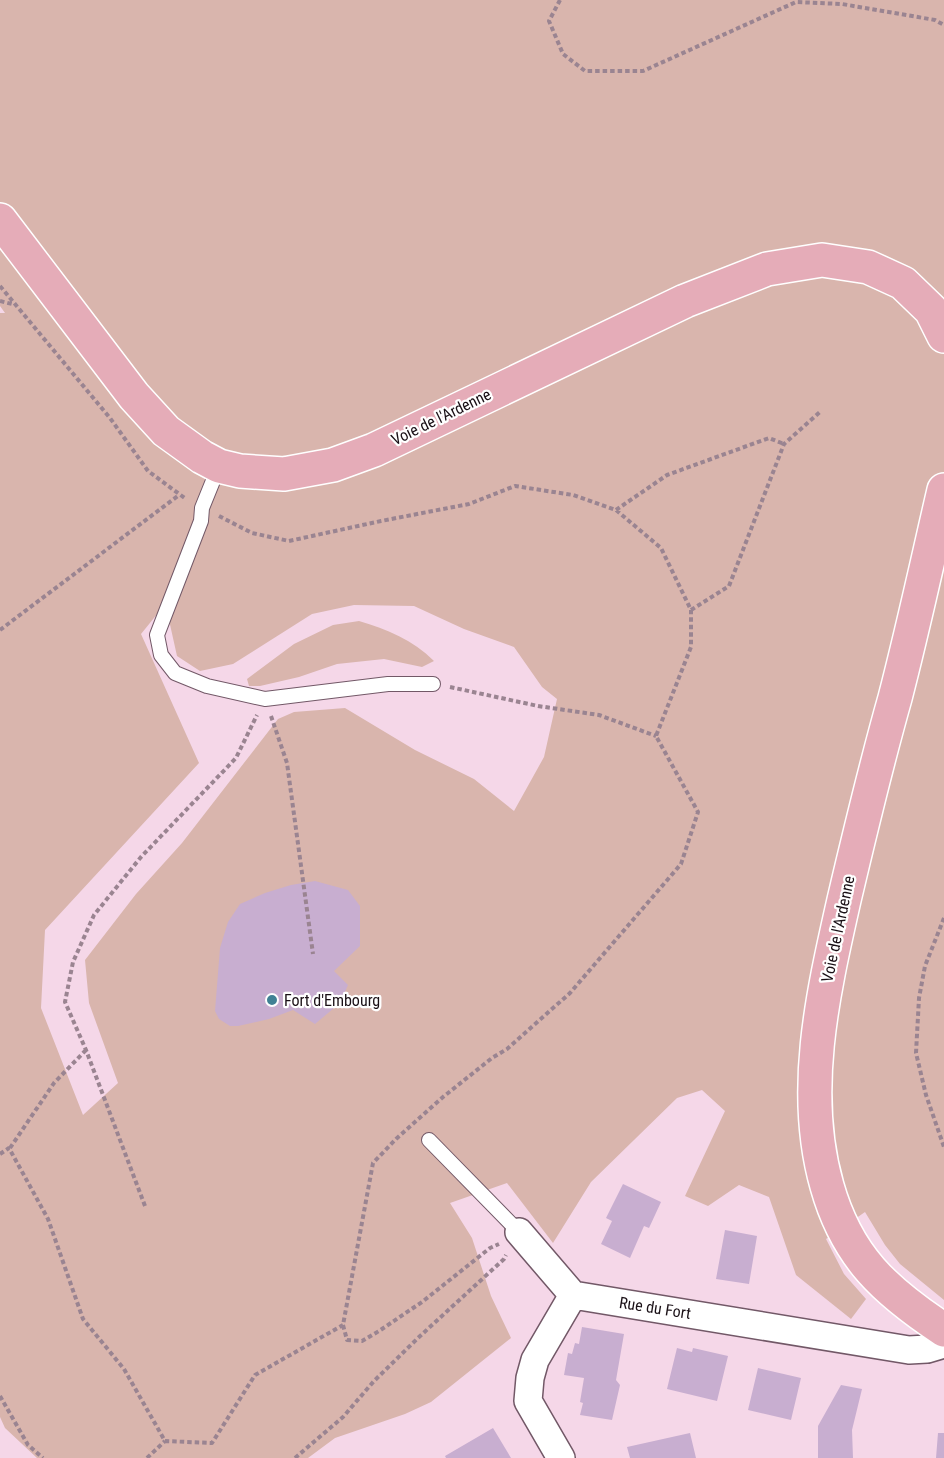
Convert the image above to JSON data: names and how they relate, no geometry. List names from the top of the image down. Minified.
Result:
{"streets":{"main road":["Voie de l'Ardenne"],"street":["Rue du Fort"]},"places":["Fort d'Embourg"]}
